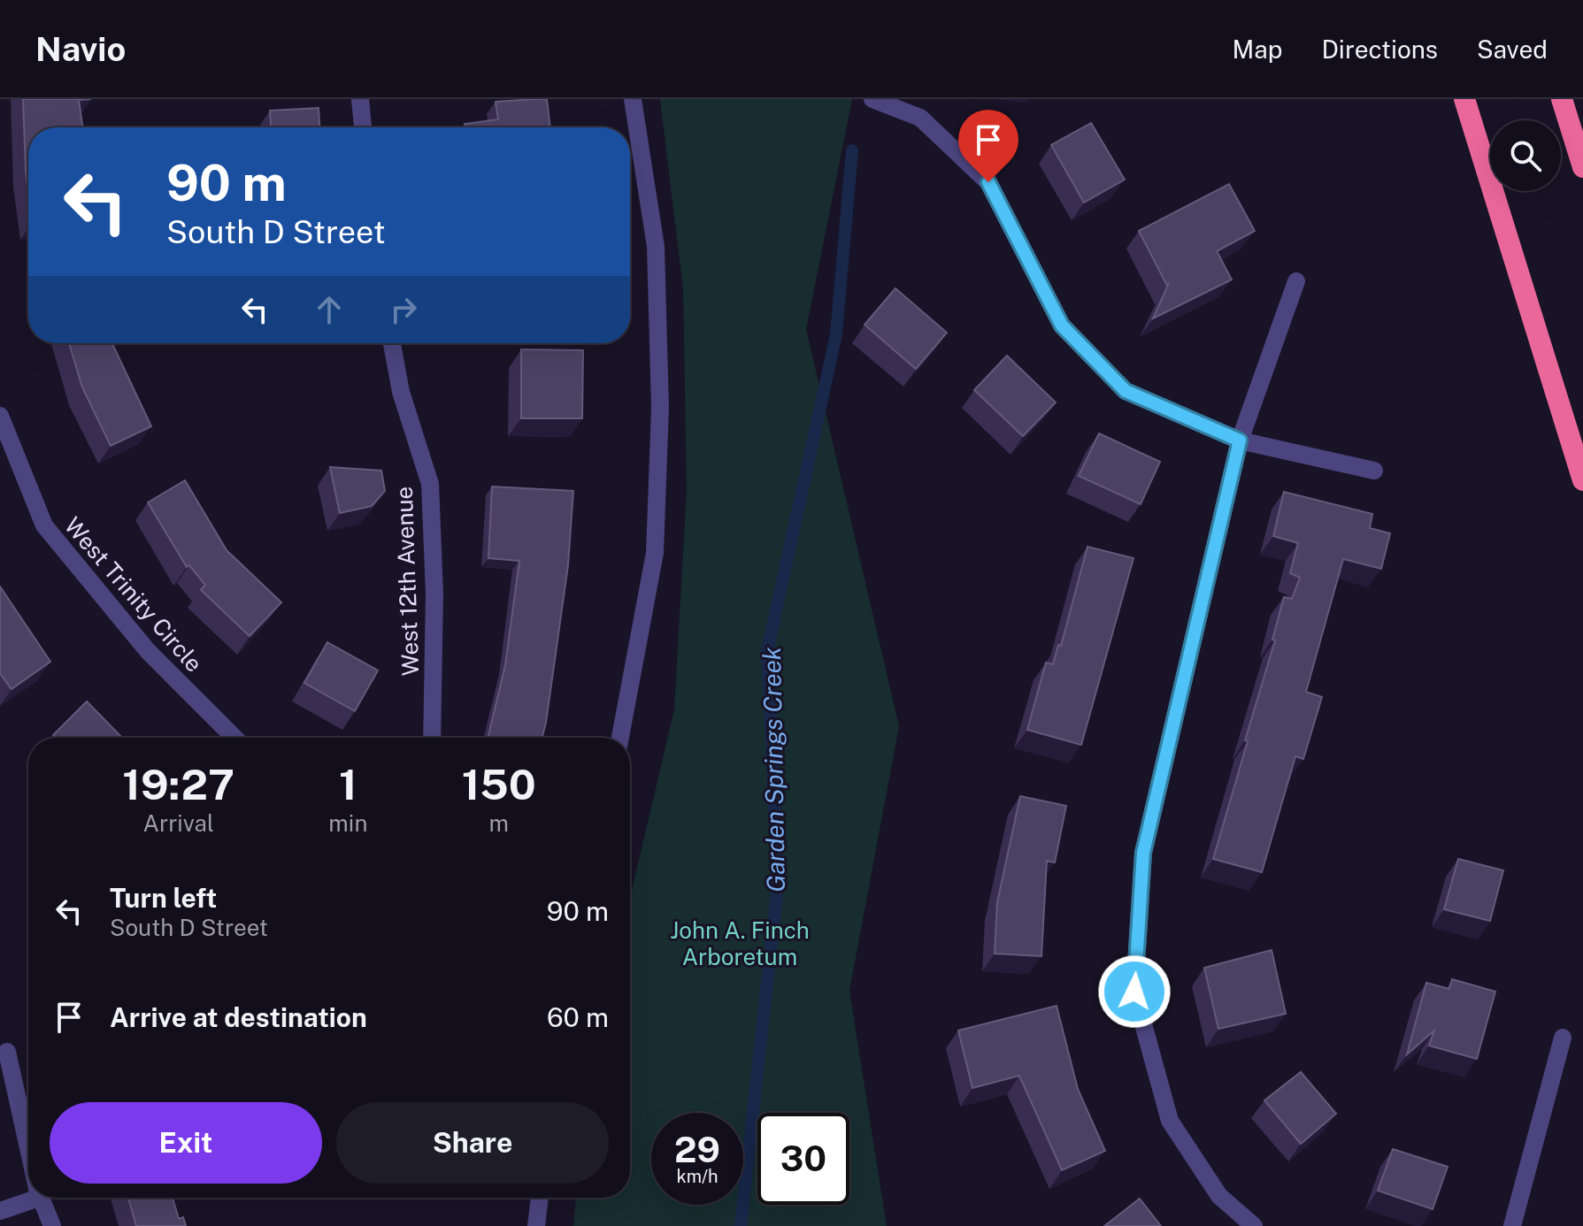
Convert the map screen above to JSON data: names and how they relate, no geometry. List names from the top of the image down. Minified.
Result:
{"streets":{"street":["West 12th Avenue","West Trinity Circle"]},"water":["Garden Springs Creek"],"parks":["John A. Finch Arboretum"],"page":{"header":"Navio","nav":["Map","Directions","Saved"],"turn":["90 m","South D Street"],"eta":["19:27","Arrival","1","min","150","m"],"list":[{"name":"Turn left","note":"South D Street","value":"90 m"},{"name":"Arrive at destination","value":"60 m"}],"buttons":["Exit","Share"],"speed":"29 km/h","limit":"30"}}
